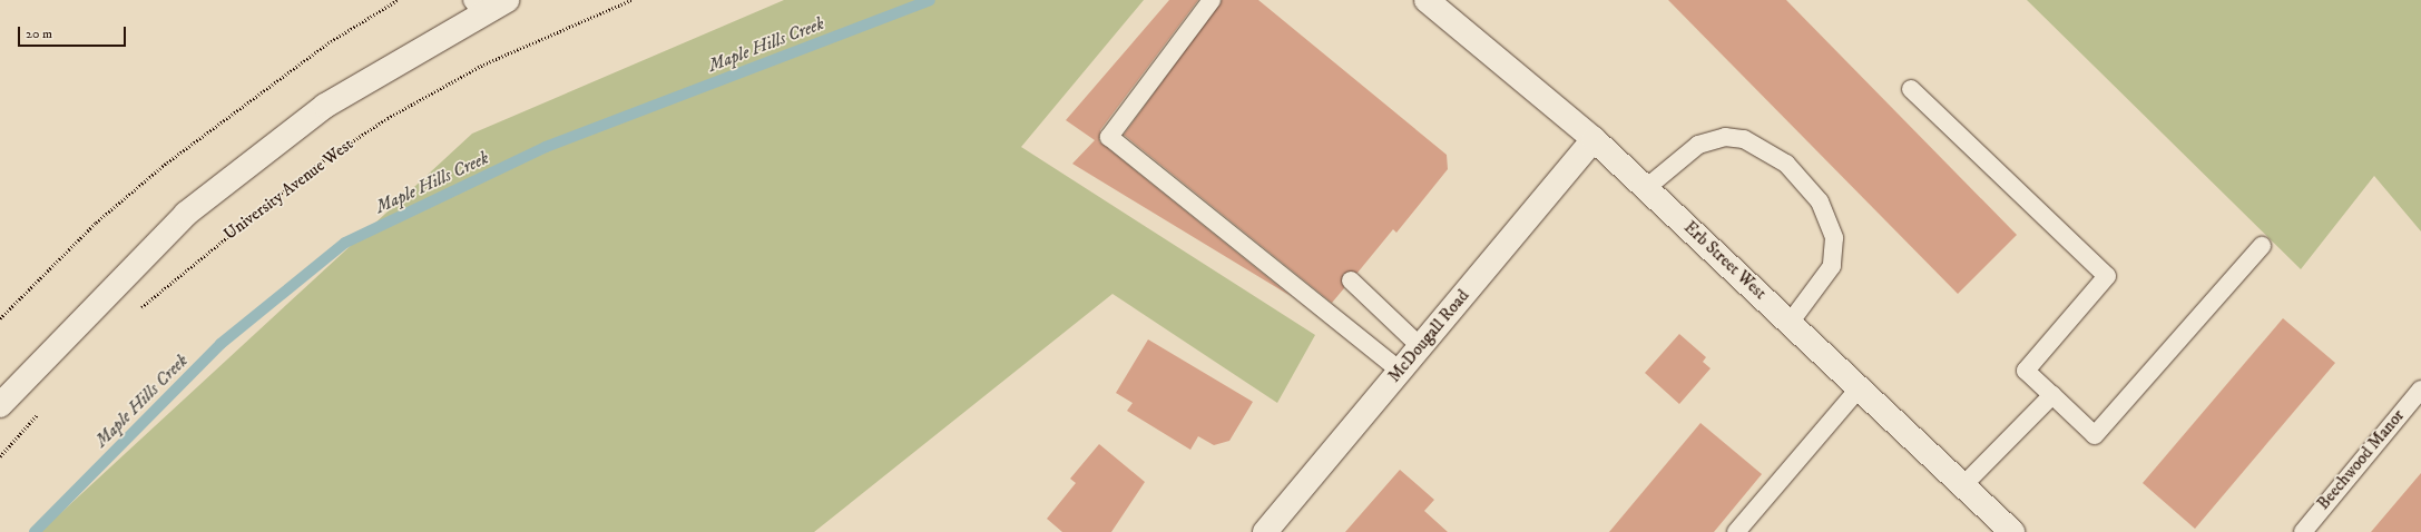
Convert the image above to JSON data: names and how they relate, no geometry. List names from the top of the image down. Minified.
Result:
{"streets":{"main road":["Erb Street West","McDougall Road"],"lane":["Beechwood Manor"],"path":["University Avenue West"]},"crossings":[["Erb Street West","McDougall Road"]],"water":["Maple Hills Creek"],"scale_bar":"20 m"}
